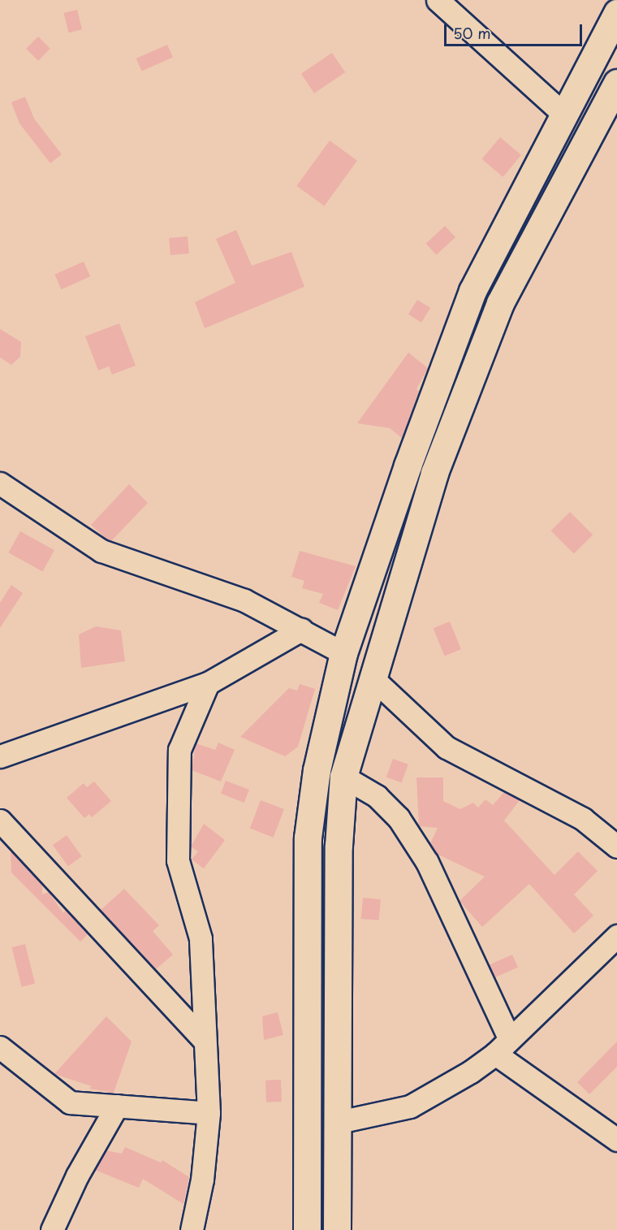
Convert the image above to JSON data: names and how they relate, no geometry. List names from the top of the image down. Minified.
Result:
{"scale_bar":"50 m"}
